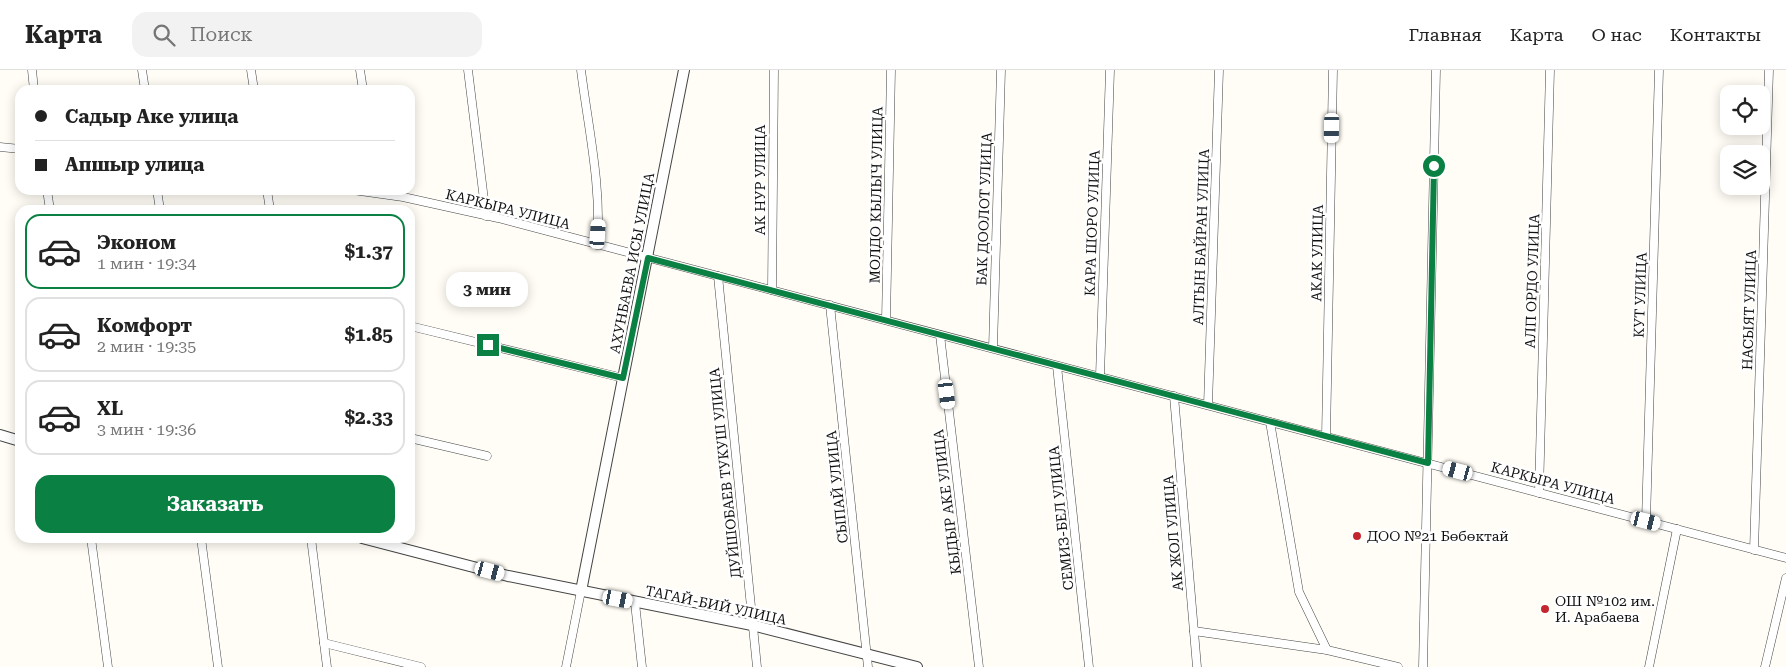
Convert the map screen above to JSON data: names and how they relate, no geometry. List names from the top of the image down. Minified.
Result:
{"streets":{"street":["АК НУР УЛИЦА","МОЛДО КЫЛЫЧ УЛИЦА","КАРКЫРА УЛИЦА","БАК ДООЛОТ УЛИЦА","КАРА ШОРО УЛИЦА","АЛТЫН БАЙРАН УЛИЦА","АКАК УЛИЦА","АХУНБАЕВА ИСЫ УЛИЦА","АЛП ОРДО УЛИЦА","КУТ УЛИЦА","НАСЫЯТ УЛИЦА","ДУЙШОБАЕВ ТУКУШ УЛИЦА","СЫПАЙ УЛИЦА","КЫДЫР АКЕ УЛИЦА","СЕМИЗ-БЕЛ УЛИЦА","АК ЖОЛ УЛИЦА","ТАГАЙ-БИЙ УЛИЦА"]},"crossings":[["АК НУР УЛИЦА","КАРКЫРА УЛИЦА"],["МОЛДО КЫЛЫЧ УЛИЦА","КАРКЫРА УЛИЦА"],["КАРКЫРА УЛИЦА","БАК ДООЛОТ УЛИЦА"],["КАРКЫРА УЛИЦА","КАРА ШОРО УЛИЦА"],["КАРКЫРА УЛИЦА","АЛТЫН БАЙРАН УЛИЦА"],["КАРКЫРА УЛИЦА","АКАК УЛИЦА"],["КАРКЫРА УЛИЦА","АХУНБАЕВА ИСЫ УЛИЦА"],["КАРКЫРА УЛИЦА","АЛП ОРДО УЛИЦА"],["КАРКЫРА УЛИЦА","КУТ УЛИЦА"],["КАРКЫРА УЛИЦА","НАСЫЯТ УЛИЦА"],["КАРКЫРА УЛИЦА","ДУЙШОБАЕВ ТУКУШ УЛИЦА"],["КАРКЫРА УЛИЦА","СЫПАЙ УЛИЦА"],["КАРКЫРА УЛИЦА","КЫДЫР АКЕ УЛИЦА"],["КАРКЫРА УЛИЦА","СЕМИЗ-БЕЛ УЛИЦА"],["КАРКЫРА УЛИЦА","АК ЖОЛ УЛИЦА"],["АХУНБАЕВА ИСЫ УЛИЦА","ТАГАЙ-БИЙ УЛИЦА"],["ДУЙШОБАЕВ ТУКУШ УЛИЦА","ТАГАЙ-БИЙ УЛИЦА"],["СЫПАЙ УЛИЦА","ТАГАЙ-БИЙ УЛИЦА"]],"places":["ДОО №21 Бөбөктай","ОШ №102 им. И. Арабаева"],"page":{"header":"Карта","search":"Поиск","nav":["Главная","Карта","О нас","Контакты"],"banner":["Садыр Аке улица","Апшыр улица"],"list":[{"name":"Эконом","note":"1 мин · 19:34","value":"$1.37"},{"name":"Комфорт","note":"2 мин · 19:35","value":"$1.85"},{"name":"XL","note":"3 мин · 19:36","value":"$2.33"}],"bubble":"3 мин","buttons":"Заказать"}}
